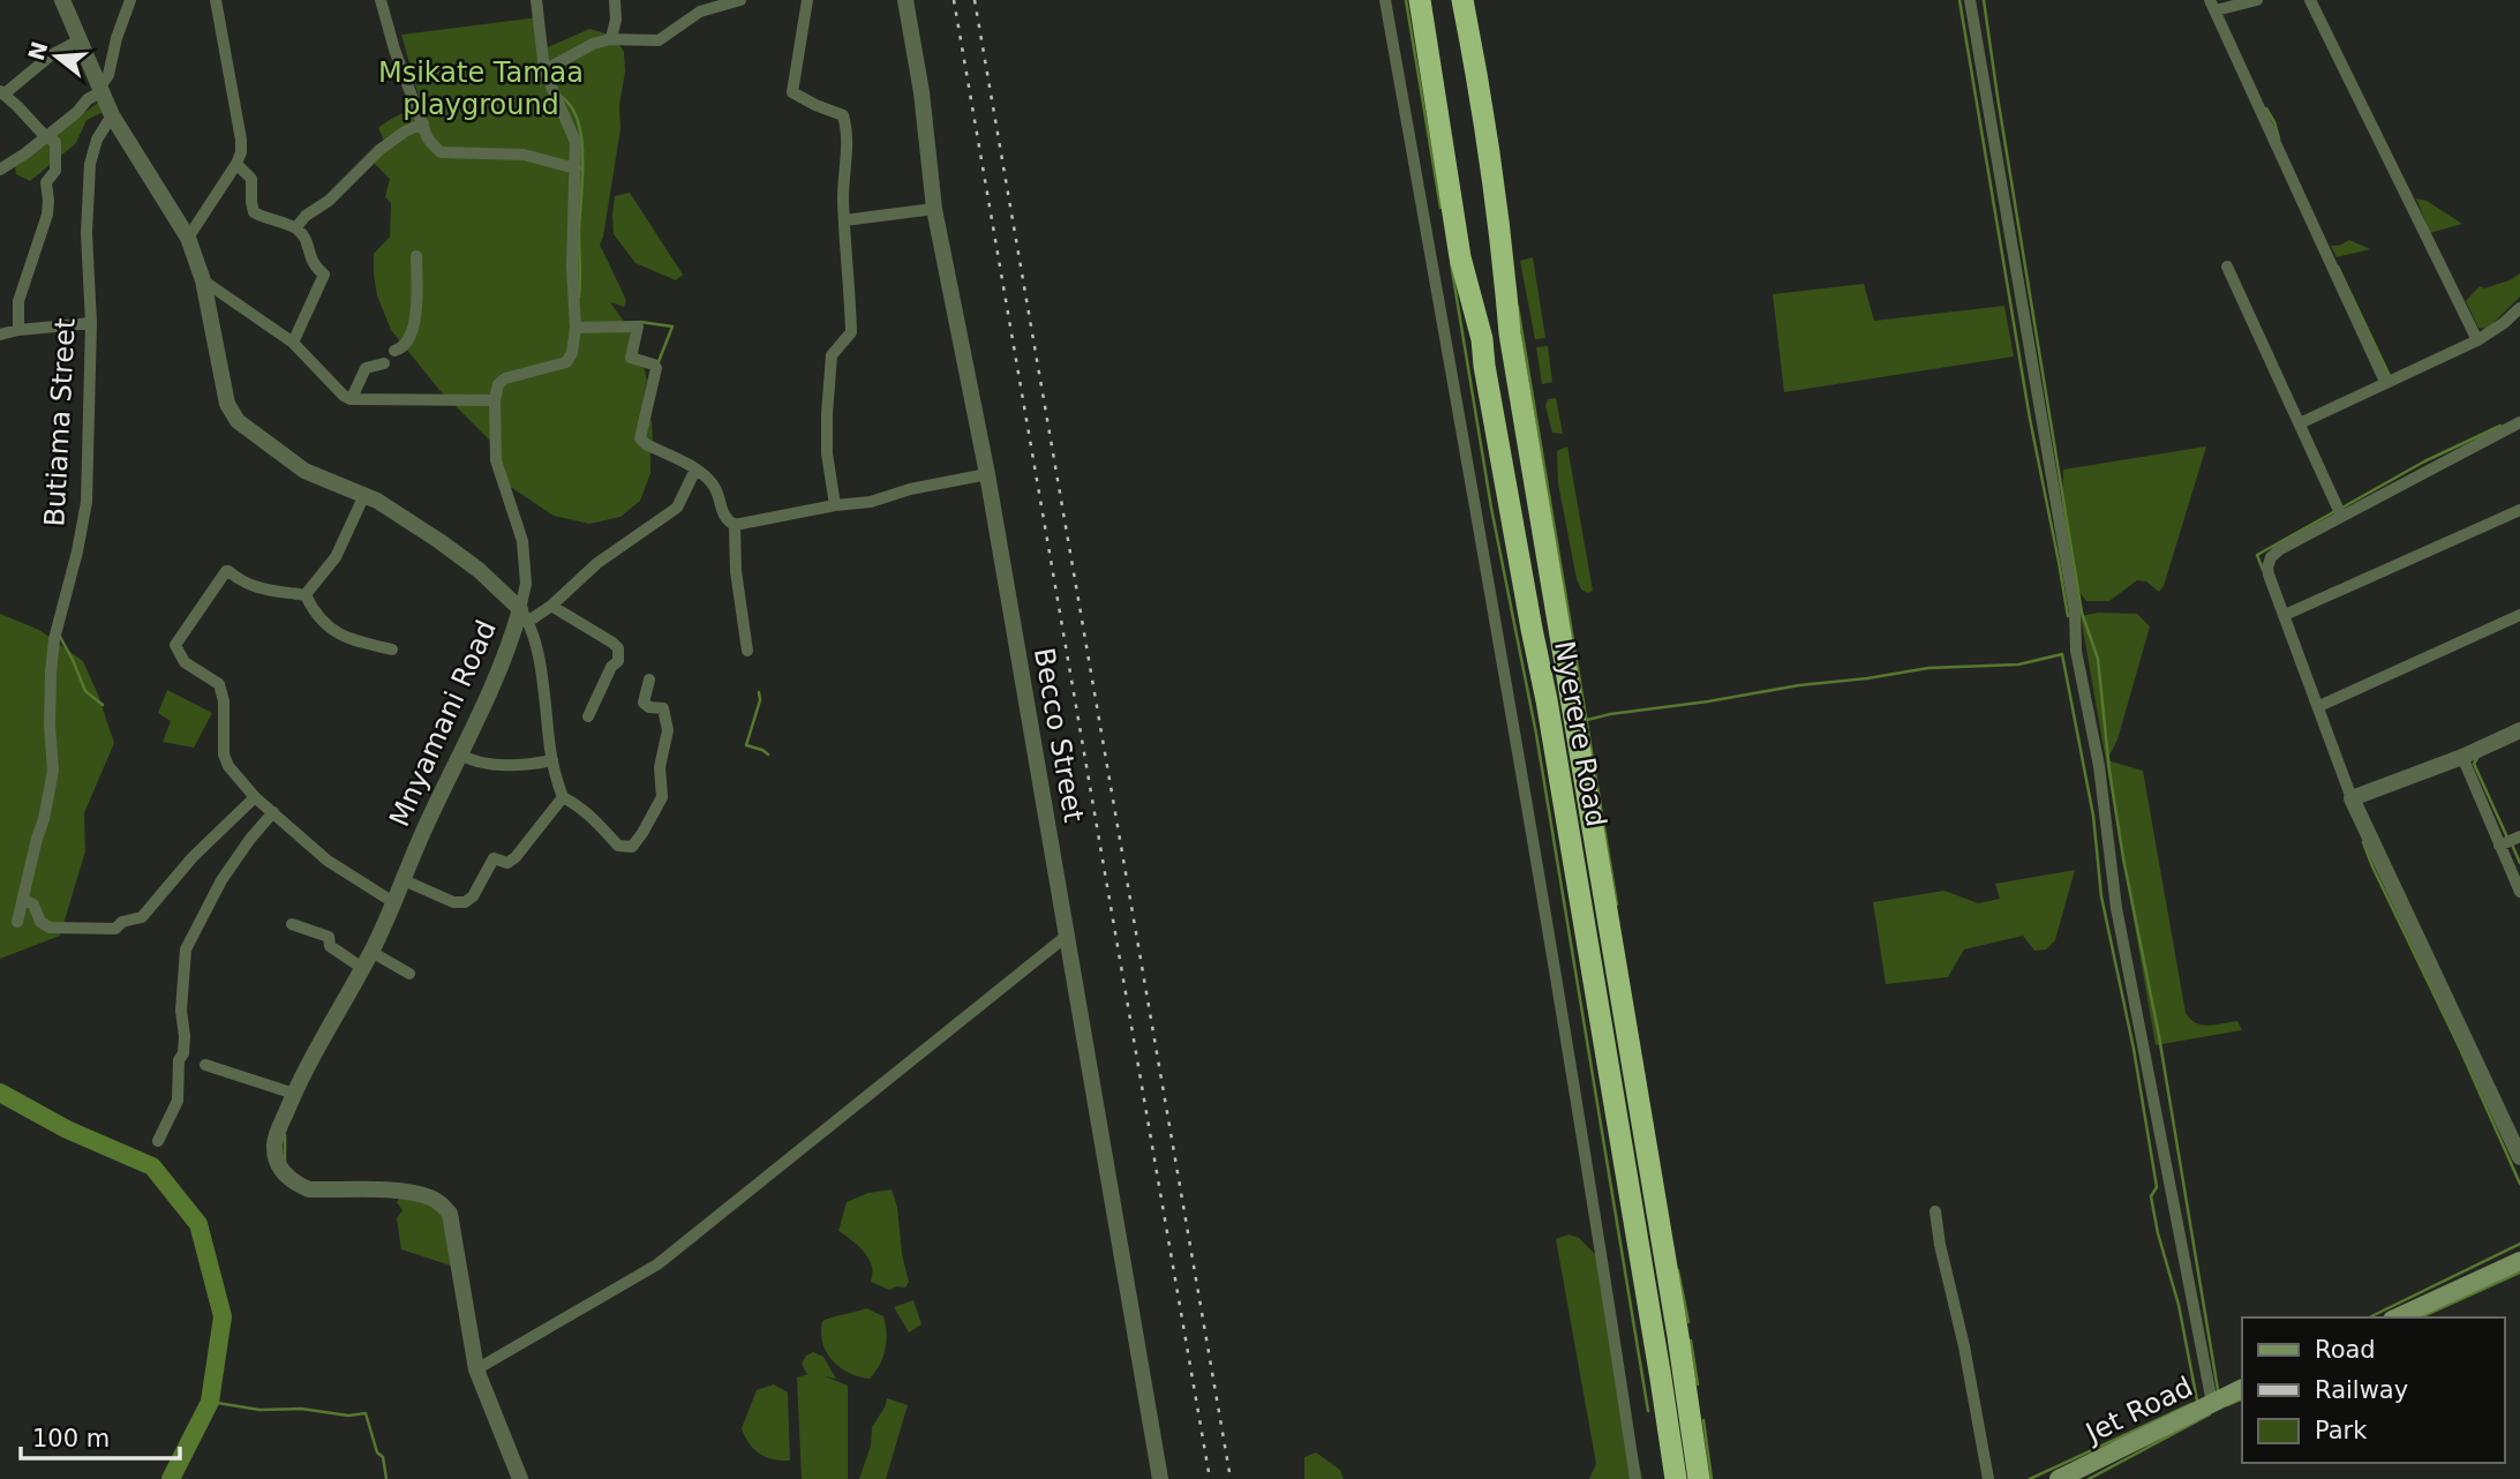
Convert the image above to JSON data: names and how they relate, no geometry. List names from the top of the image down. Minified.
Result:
{"streets":{"highway":["Nyerere Road"],"main road":["Jet Road"],"street":["Butiama Street","Mnyamani Road","Becco Street"]},"crossings":[["Butiama Street","Mnyamani Road"]],"parks":["Msikate Tamaa playground"],"legend":["Road","Railway","Park"],"scale_bar":"100 m","north":"left"}
